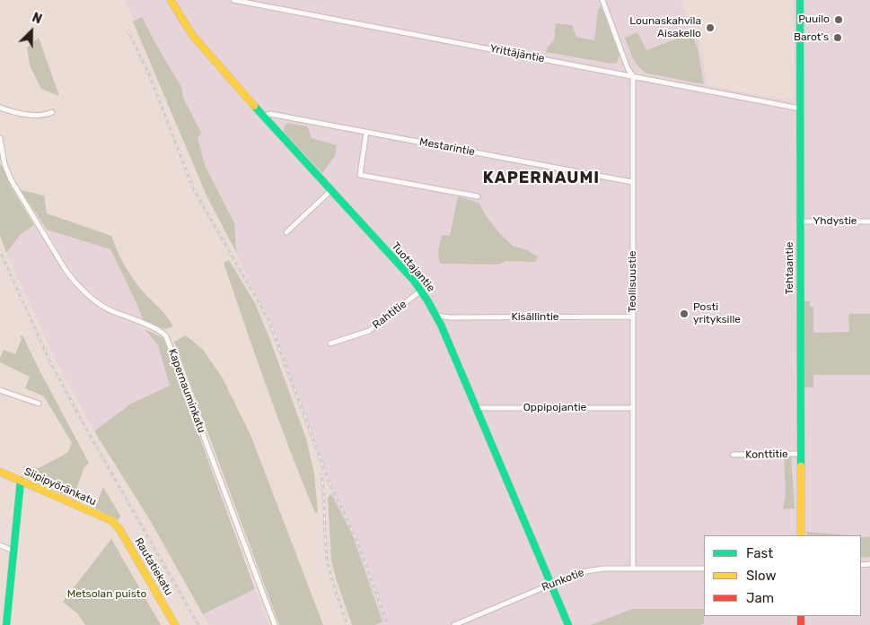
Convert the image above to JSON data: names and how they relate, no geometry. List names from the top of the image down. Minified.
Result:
{"streets":{"street":["Yrittäjäntie","Mestarintie","Yhdystie","Tuottajantie","Tehtaantie","Teollisuustie","Rahtitie","Kisällintie","Kapernauminkatu","Oppipojantie","Konttitie","Siipipyöränkatu","Rautatiekatu","Runkotie"]},"crossings":[["Yrittäjäntie","Tehtaantie"],["Yrittäjäntie","Teollisuustie"],["Mestarintie","Tuottajantie"],["Mestarintie","Teollisuustie"],["Yhdystie","Tehtaantie"],["Tuottajantie","Rahtitie"],["Tuottajantie","Kisällintie"],["Tuottajantie","Oppipojantie"],["Tuottajantie","Runkotie"],["Tehtaantie","Konttitie"],["Teollisuustie","Kisällintie"],["Teollisuustie","Oppipojantie"],["Teollisuustie","Runkotie"],["Siipipyöränkatu","Rautatiekatu"]],"districts":["KAPERNAUMI"],"parks":["Metsolan puisto"],"places":["Puuilo","Lounaskahvila Aisakello","Barot's","Posti yrityksille"],"legend":["Fast","Slow","Jam"],"north":"top right"}
